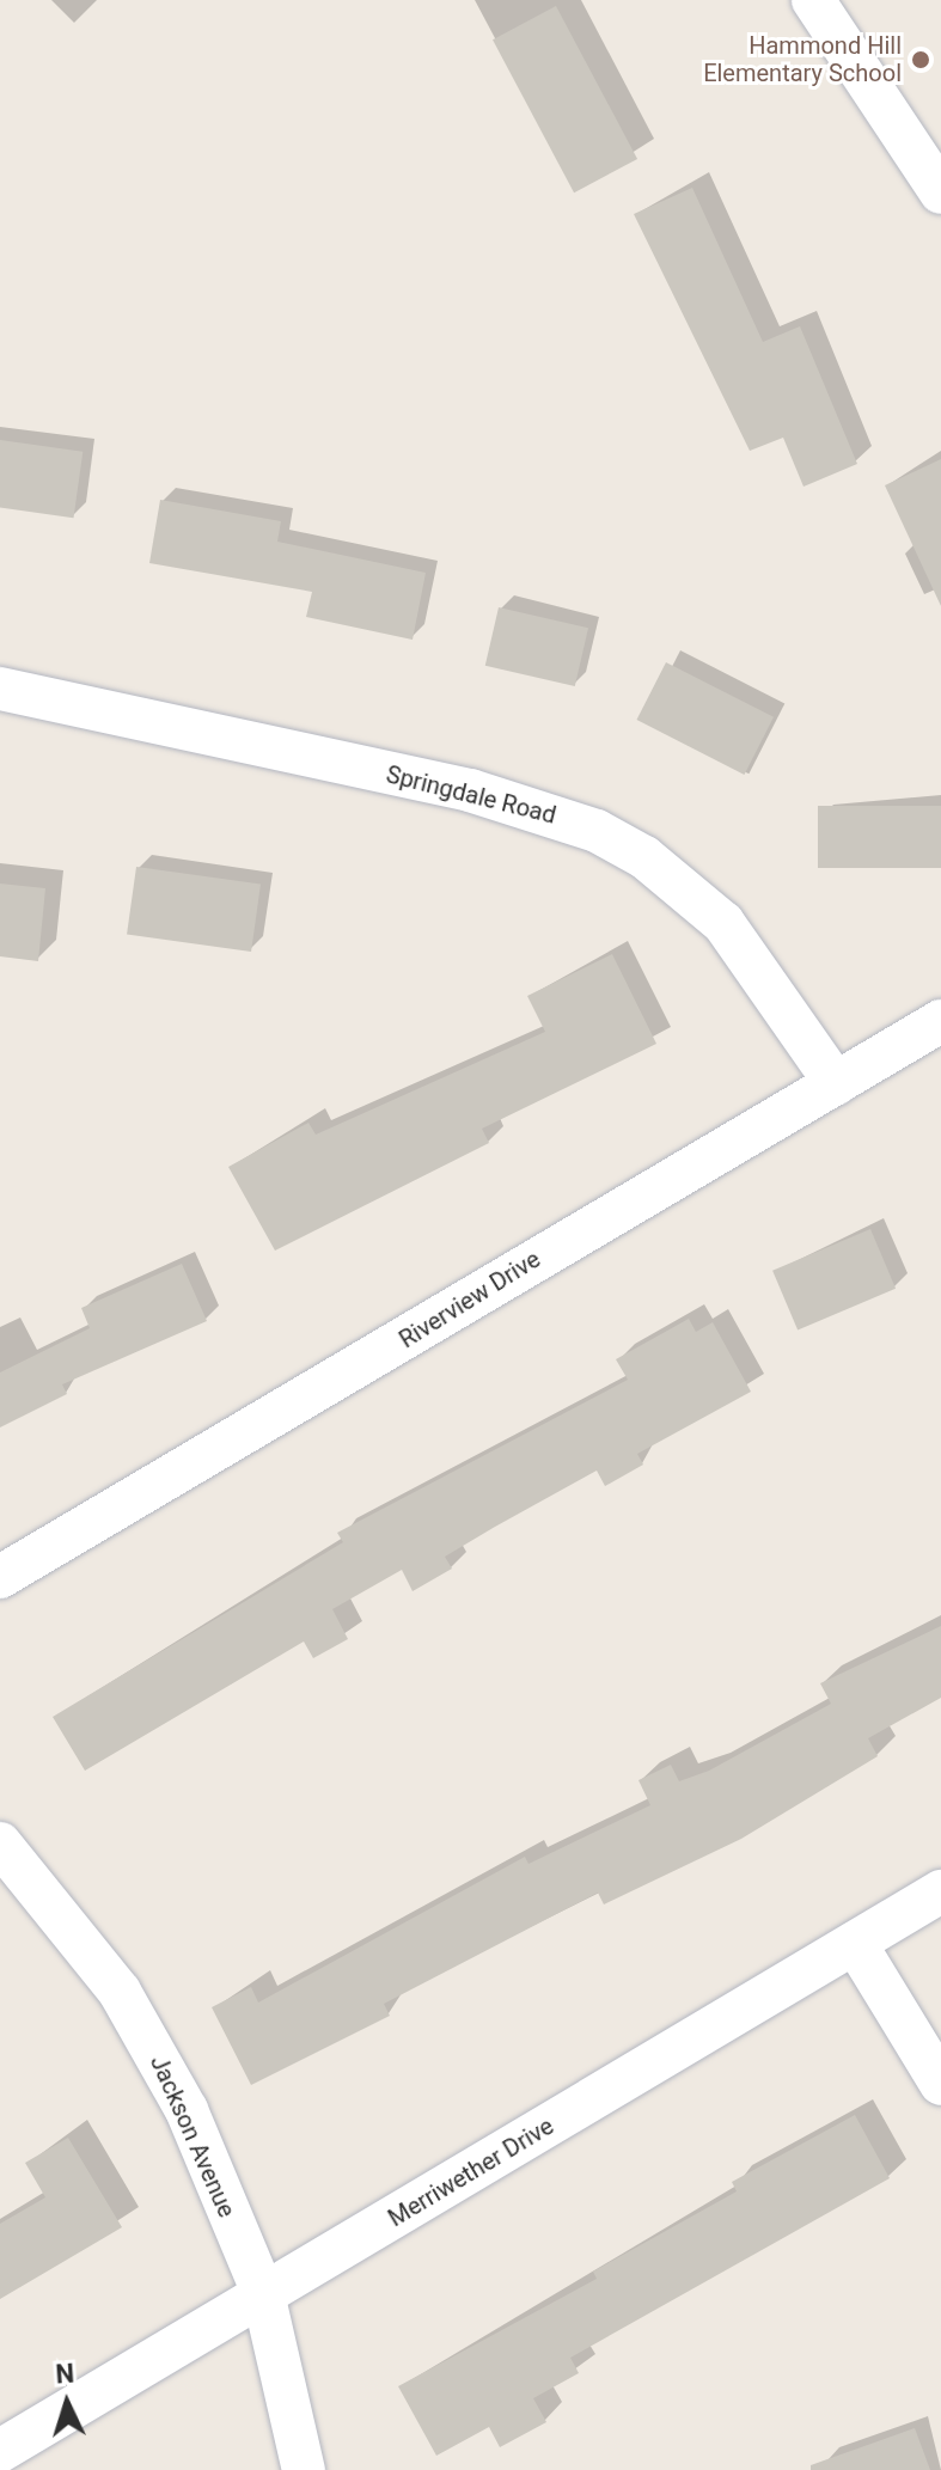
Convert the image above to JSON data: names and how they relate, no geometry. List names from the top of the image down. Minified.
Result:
{"streets":{"street":["Springdale Road","Riverview Drive","Jackson Avenue","Merriwether Drive"]},"crossings":[["Springdale Road","Riverview Drive"],["Jackson Avenue","Merriwether Drive"]],"places":["Hammond Hill Elementary School"],"north":"top"}
